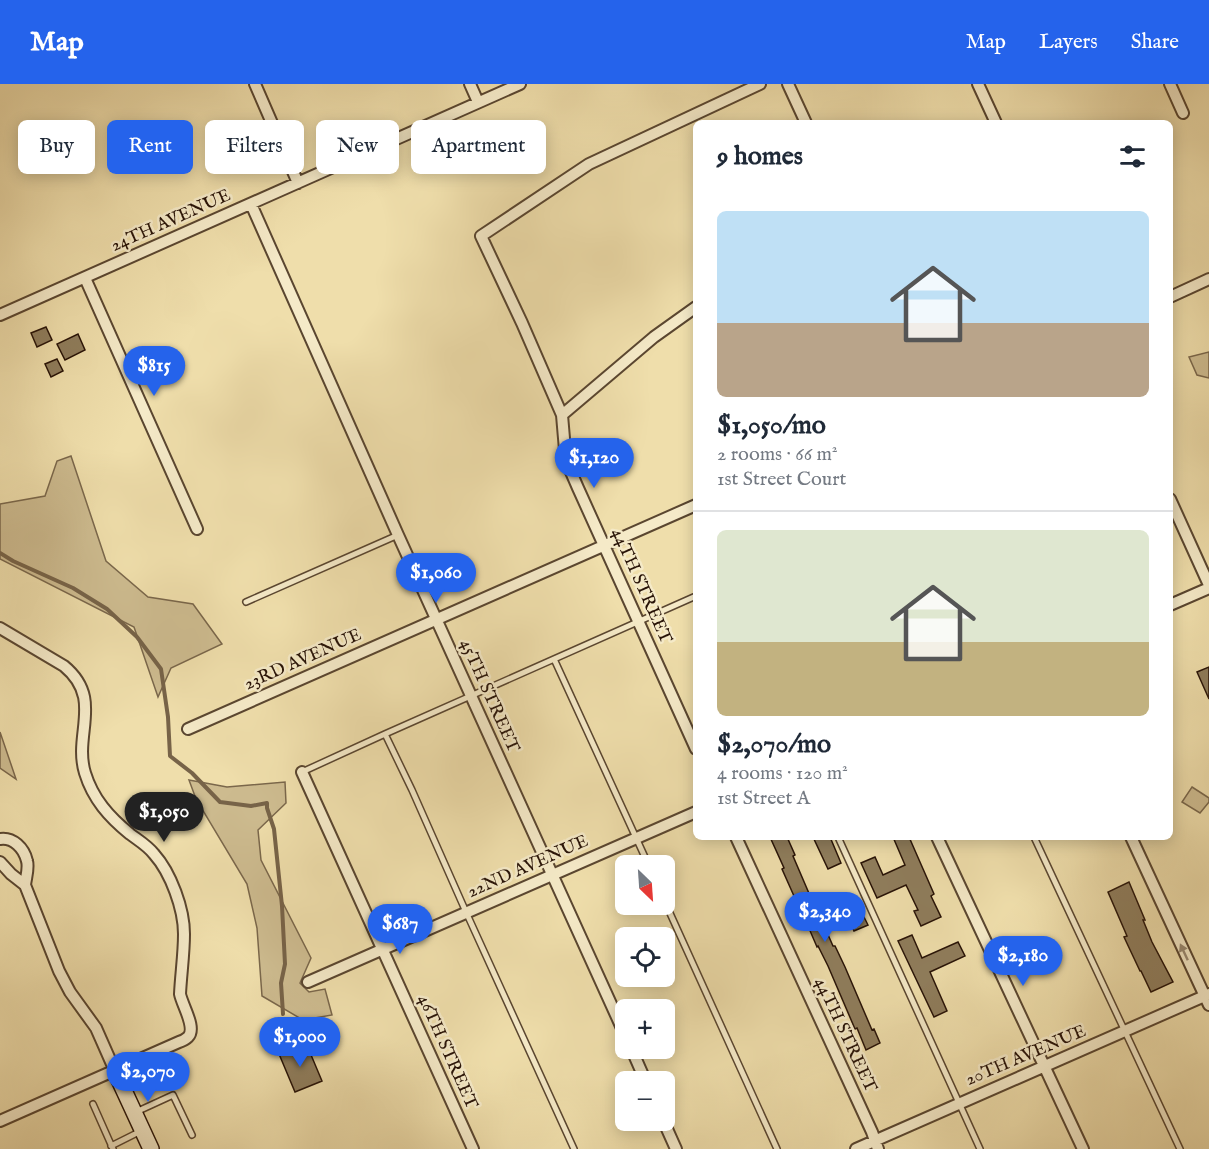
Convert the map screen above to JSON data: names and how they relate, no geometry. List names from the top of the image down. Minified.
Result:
{"streets":{"street":["24TH AVENUE","44TH STREET","23RD AVENUE","45TH STREET","22ND AVENUE","46TH STREET","20TH AVENUE"]},"crossings":[["24TH AVENUE","45TH STREET"],["44TH STREET","23RD AVENUE"],["44TH STREET","20TH AVENUE"],["23RD AVENUE","45TH STREET"],["45TH STREET","22ND AVENUE"],["22ND AVENUE","46TH STREET"]],"north":"bottom right","page":{"header":"Map","nav":["Map","Layers","Share"],"chip":["Buy","Rent","Filters","New","Apartment"],"heading":"9 homes","list":[{"name":"$1,050/mo","note":"2 rooms · 66 m² · 1st Street Court"},{"name":"$2,070/mo","note":"4 rooms · 120 m² · 1st Street A"}],"price":["$815","$1,120","$1,060","$1,050","$2,340","$687","$2,180","$1,000","$2,070"],"map_buttons":["+","−"]}}
